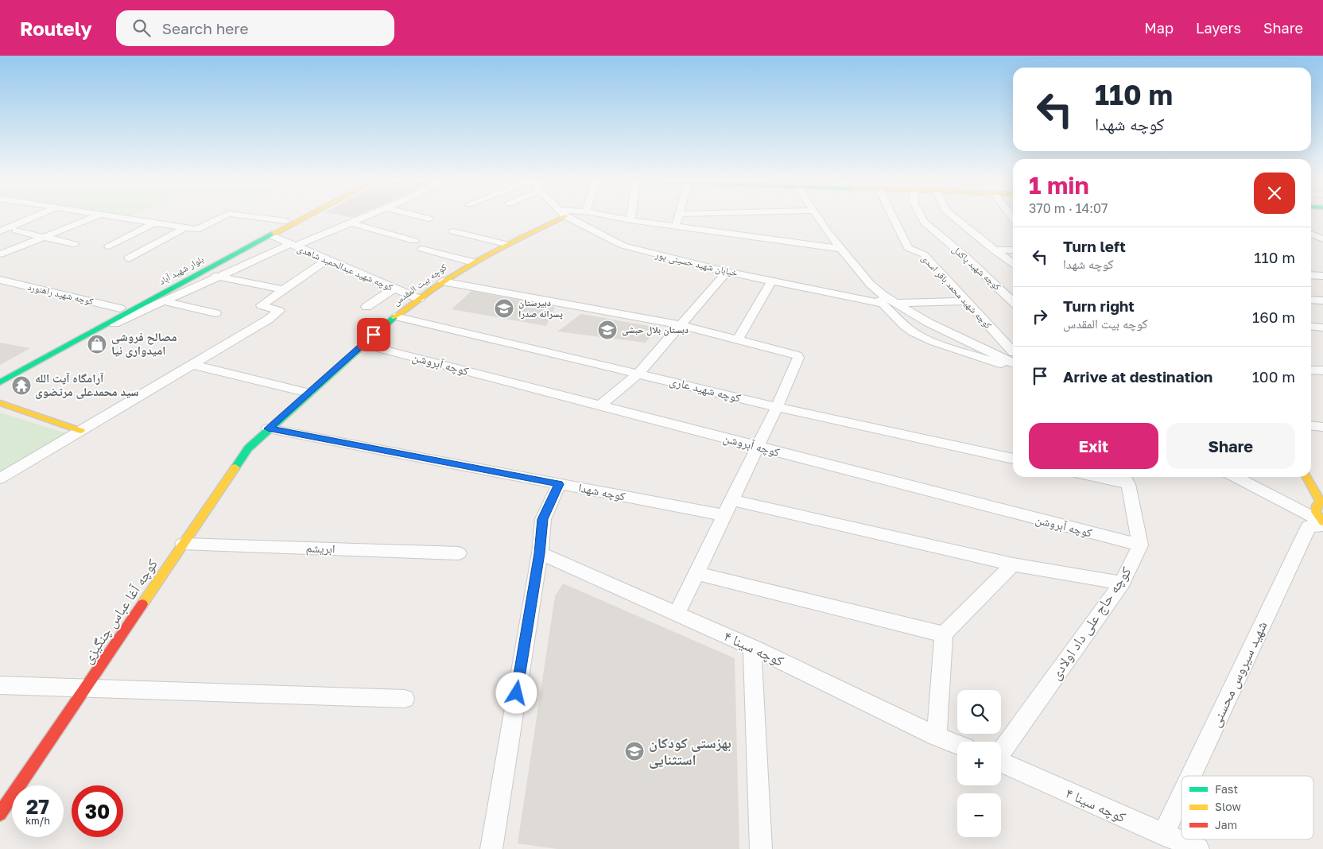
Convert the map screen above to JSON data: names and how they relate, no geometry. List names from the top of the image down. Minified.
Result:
{"streets":{"main road":["بلوار شهید آباد","کوچه بیت المقدس","کوچه آغا عباس چنگیزی"],"street":["خیابان شهید حسینی پور","کوچه شهید عبدالحمید شاهدی","کوچه شهید پاکدل","کوچه شهید محمد باقر اسدی","کوچه شهید راهنورد","کوچه آبروشن","کوچه شهید عاری","کوچه شهدا","ابریشم","کوچه حاج علی داد اولادی","کوچه سینا ۴","شهید سیروس محسنی"]},"crossings":[["کوچه شهید عبدالحمید شاهدی","بلوار شهید آباد"],["کوچه شهید عبدالحمید شاهدی","کوچه بیت المقدس"],["بلوار شهید آباد","کوچه شهید راهنورد"],["کوچه بیت المقدس","کوچه آبروشن"],["کوچه بیت المقدس","کوچه شهید عاری"],["کوچه بیت المقدس","کوچه شهدا"],["کوچه بیت المقدس","کوچه آغا عباس چنگیزی"],["کوچه آبروشن","کوچه حاج علی داد اولادی"],["کوچه شهدا","کوچه آغا عباس چنگیزی"],["ابریشم","کوچه آغا عباس چنگیزی"],["کوچه سینا ۴","شهید سیروس محسنی"]],"places":{"school or university":["دبیرستان پسرانه صدرا","دبستان بلال حبشی","بهزستی کودکان استثنایی"],"shop":["مصالح فروشی امیدواری نیا"],"temple":["آرامگاه آیت الله سید محمدعلی مرتضوی"]},"legend":["Fast","Slow","Jam"],"page":{"header":"Routely","search":"Search here","nav":["Map","Layers","Share"],"turn":["110 m","کوچه شهدا"],"heading":["1 min","370 m · 14:07"],"list":[{"name":"Turn left","note":"کوچه شهدا","value":"110 m"},{"name":"Turn right","note":"کوچه بیت المقدس","value":"160 m"},{"name":"Arrive at destination","value":"100 m"}],"buttons":["Exit","Share"],"map_buttons":["+","−"],"speed":"27 km/h","limit":"30"}}
